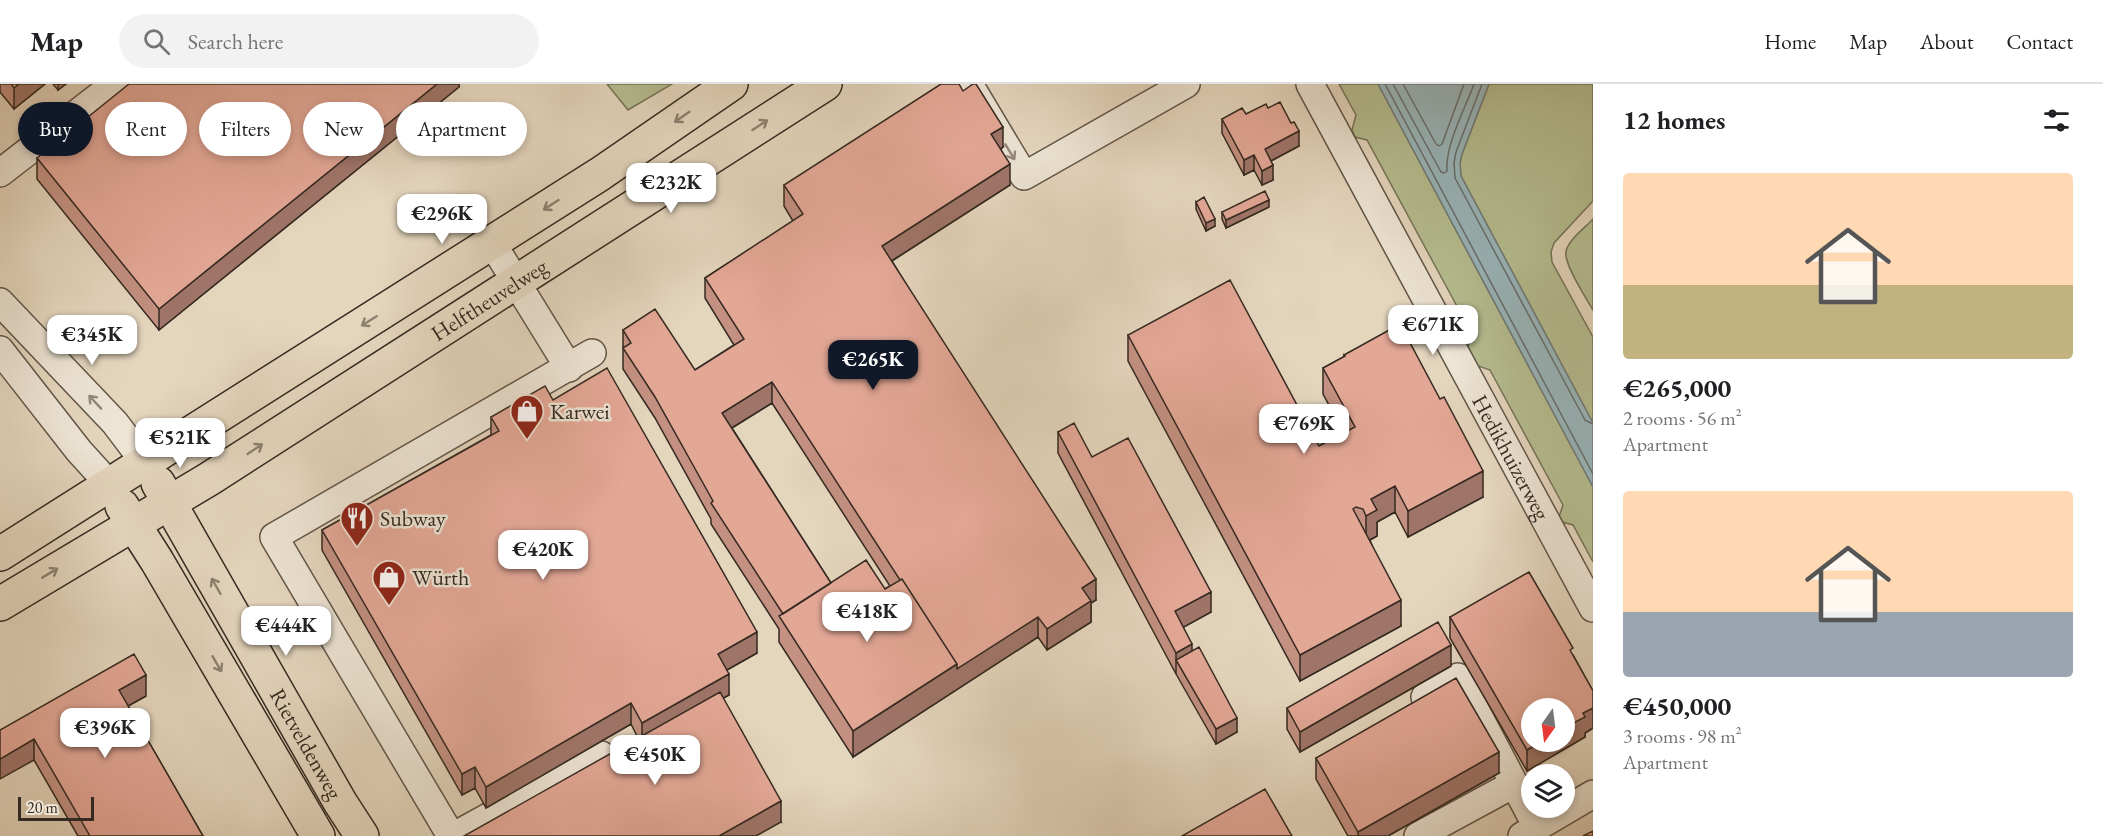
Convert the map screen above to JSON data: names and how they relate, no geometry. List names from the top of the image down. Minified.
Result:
{"streets":{"main road":["Helftheuvelweg","Rietveldenweg"],"street":["Hedikhuizerweg"]},"crossings":[["Helftheuvelweg","Rietveldenweg"]],"places":{"shop":["Karwei","Würth"],"restaurant":["Subway"]},"scale_bar":"20 m","north":"bottom","page":{"header":"Map","search":"Search here","nav":["Home","Map","About","Contact"],"heading":"12 homes","chip":["Buy","Rent","Filters","New","Apartment"],"list":[{"name":"€265,000","note":"2 rooms · 56 m² · Apartment"},{"name":"€450,000","note":"3 rooms · 98 m² · Apartment"}],"price":["€232K","€296K","€671K","€345K","€265K","€769K","€521K","€420K","€418K","€444K","€396K","€450K"],"scale":"20 m"}}
